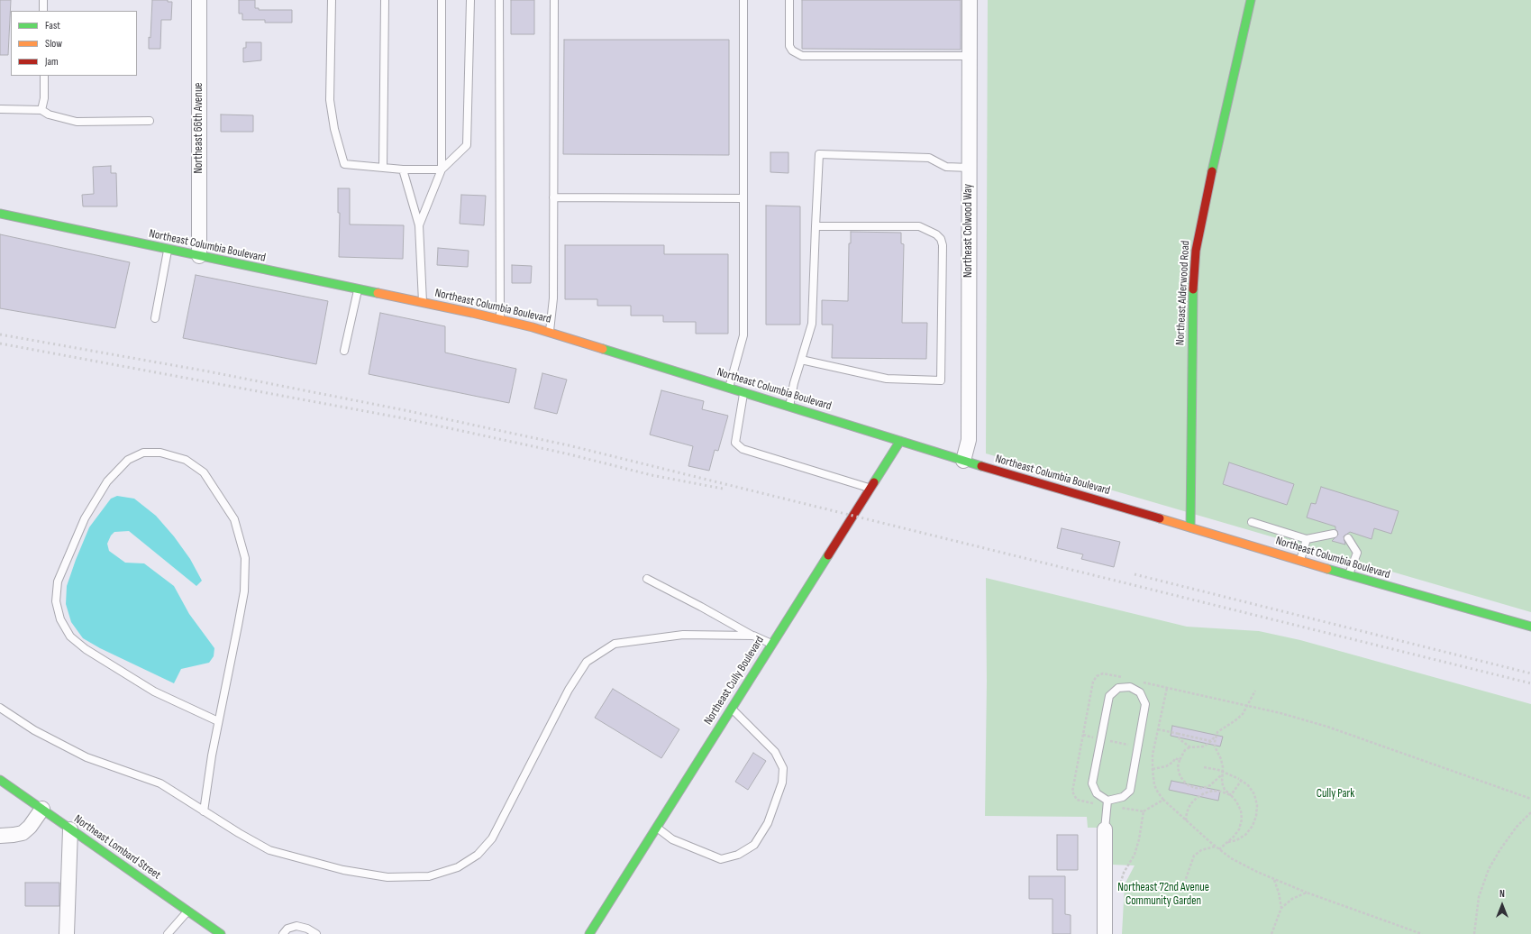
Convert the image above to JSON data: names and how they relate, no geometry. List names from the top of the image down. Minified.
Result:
{"streets":{"main road":["Northeast Columbia Boulevard","Northeast Alderwood Road","Northeast Cully Boulevard","Northeast Lombard Street"],"street":["Northeast 66th Avenue","Northeast Colwood Way"]},"crossings":[["Northeast 66th Avenue","Northeast Columbia Boulevard"],["Northeast Colwood Way","Northeast Columbia Boulevard"],["Northeast Columbia Boulevard","Northeast Alderwood Road"],["Northeast Columbia Boulevard","Northeast Cully Boulevard"]],"parks":["Cully Park","Northeast 72nd Avenue Community Garden"],"legend":["Fast","Slow","Jam"],"north":"top"}
